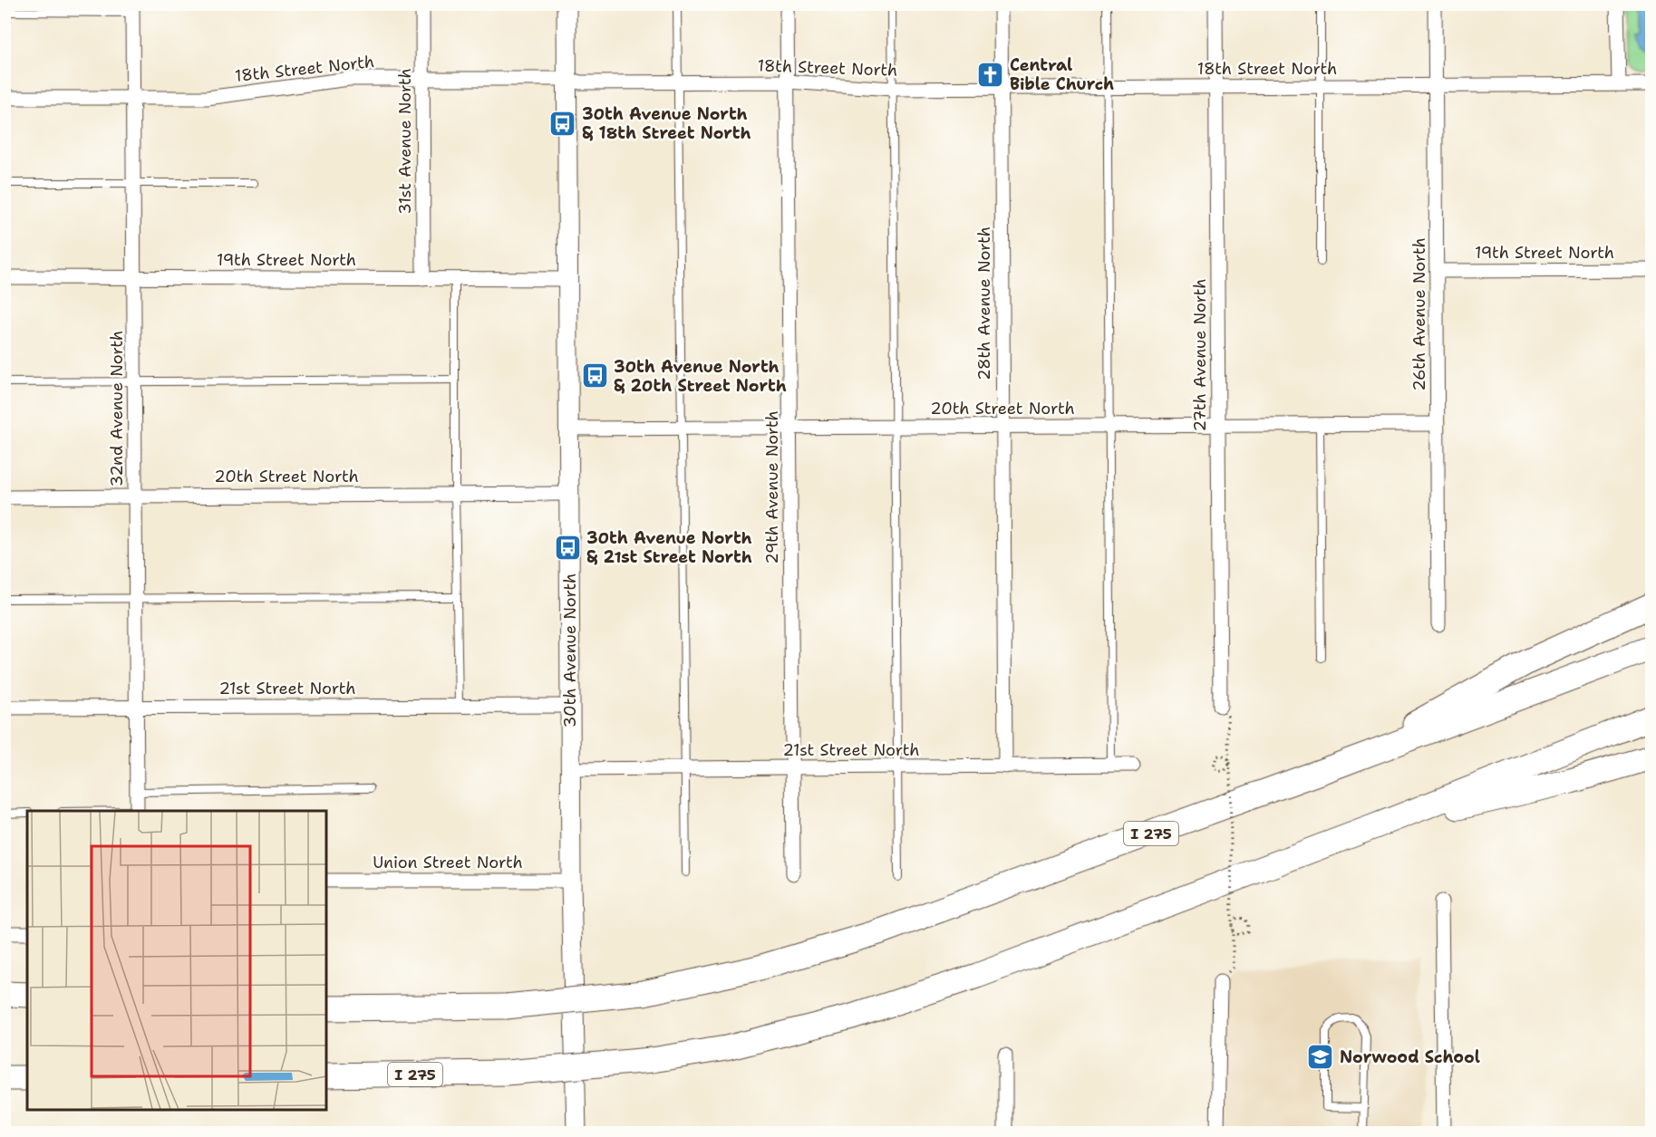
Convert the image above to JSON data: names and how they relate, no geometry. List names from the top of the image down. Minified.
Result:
{"streets":{"highway":["I 275"],"street":["18th Street North","31st Avenue North","19th Street North","28th Avenue North","26th Avenue North","27th Avenue North","32nd Avenue North","20th Street North","29th Avenue North","30th Avenue North","21st Street North","Union Street North"]},"crossings":[["18th Street North","31st Avenue North"],["18th Street North","28th Avenue North"],["18th Street North","26th Avenue North"],["18th Street North","27th Avenue North"],["18th Street North","32nd Avenue North"],["18th Street North","29th Avenue North"],["18th Street North","30th Avenue North"],["31st Avenue North","19th Street North"],["19th Street North","26th Avenue North"],["19th Street North","32nd Avenue North"],["19th Street North","30th Avenue North"],["28th Avenue North","20th Street North"],["28th Avenue North","21st Street North"],["26th Avenue North","20th Street North"],["27th Avenue North","20th Street North"],["32nd Avenue North","20th Street North"],["32nd Avenue North","21st Street North"],["20th Street North","29th Avenue North"],["20th Street North","30th Avenue North"],["29th Avenue North","21st Street North"],["30th Avenue North","21st Street North"],["30th Avenue North","Union Street North"]],"places":{"church":["Central Bible Church"],"bus stop":["30th Avenue North & 18th Street North","30th Avenue North & 20th Street North","30th Avenue North & 21st Street North"],"school or university":["Norwood School"]}}
